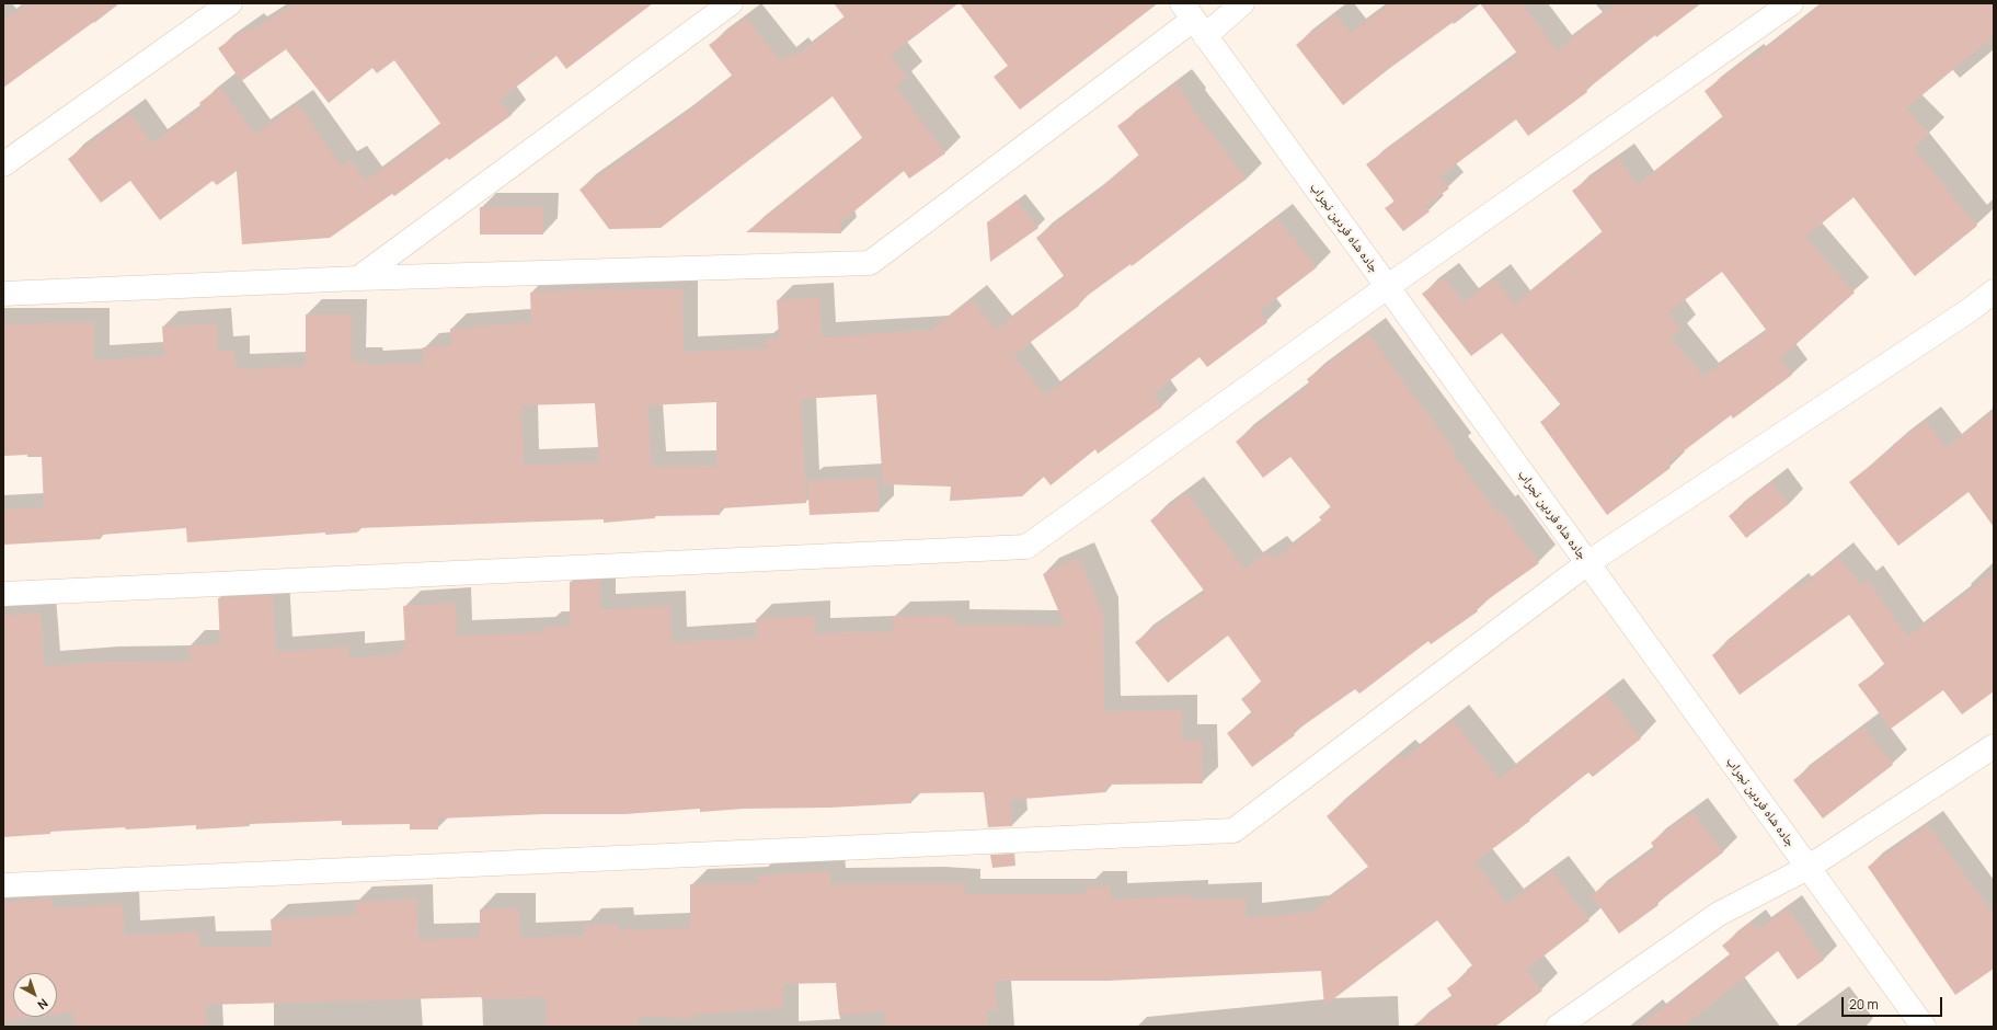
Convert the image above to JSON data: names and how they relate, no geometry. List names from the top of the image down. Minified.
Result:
{"streets":{"street":["جاده شاه فردین نجراب"]},"scale_bar":"20 m","north":"bottom right"}
